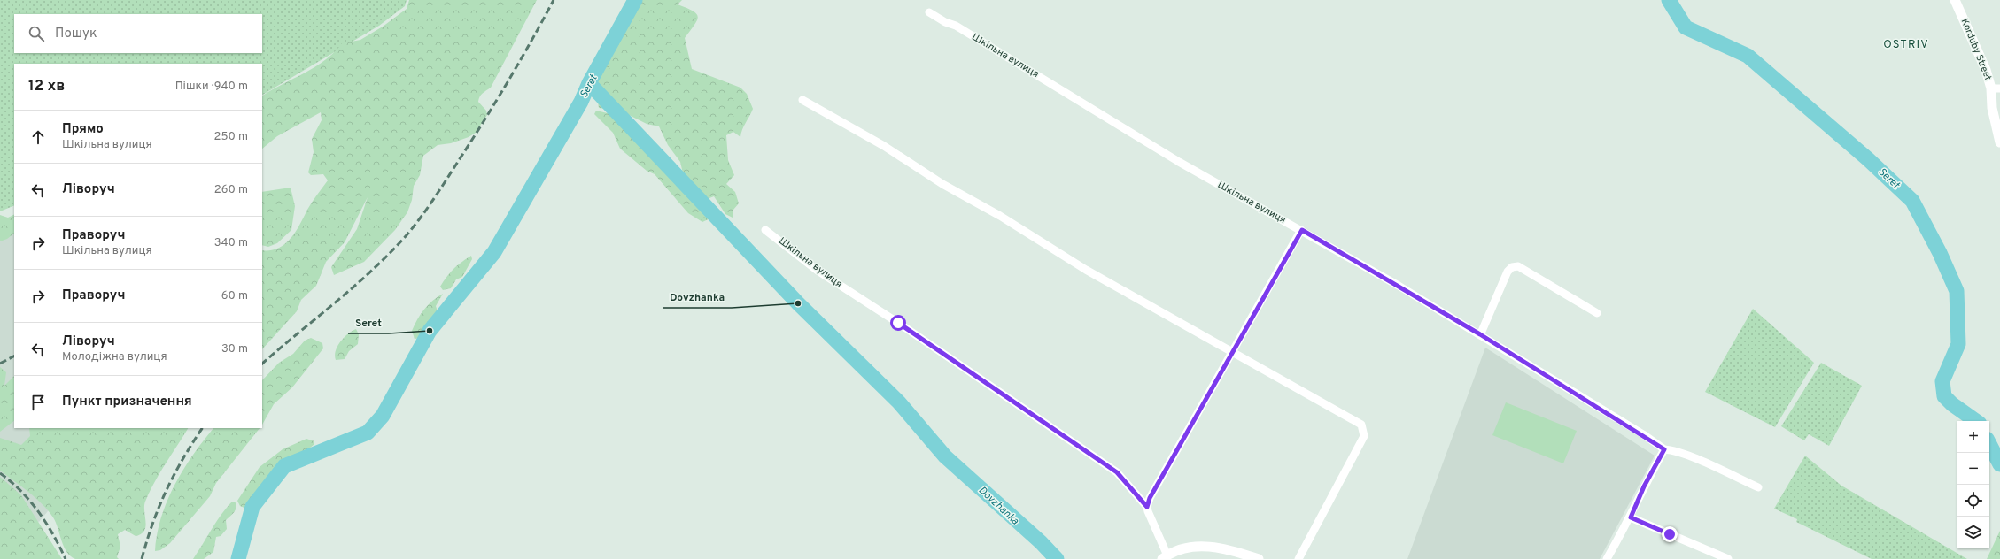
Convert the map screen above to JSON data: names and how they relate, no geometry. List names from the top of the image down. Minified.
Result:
{"streets":{"street":["Korduby Street","Шкільна вулиця"]},"districts":["OSTRIV"],"water":["Seret","Dovzhanka"],"places":["Dovzhanka","Seret"],"page":{"search":"Пошук","heading":["12 хв","Пішки · 940 m"],"list":[["Прямо","Шкільна вулиця","250 m"],["Ліворуч","260 m"],["Праворуч","Шкільна вулиця","340 m"],["Праворуч","60 m"],["Ліворуч","Молодіжна вулиця","30 m"],"Пункт призначення"],"map_buttons":["+","−"]}}
